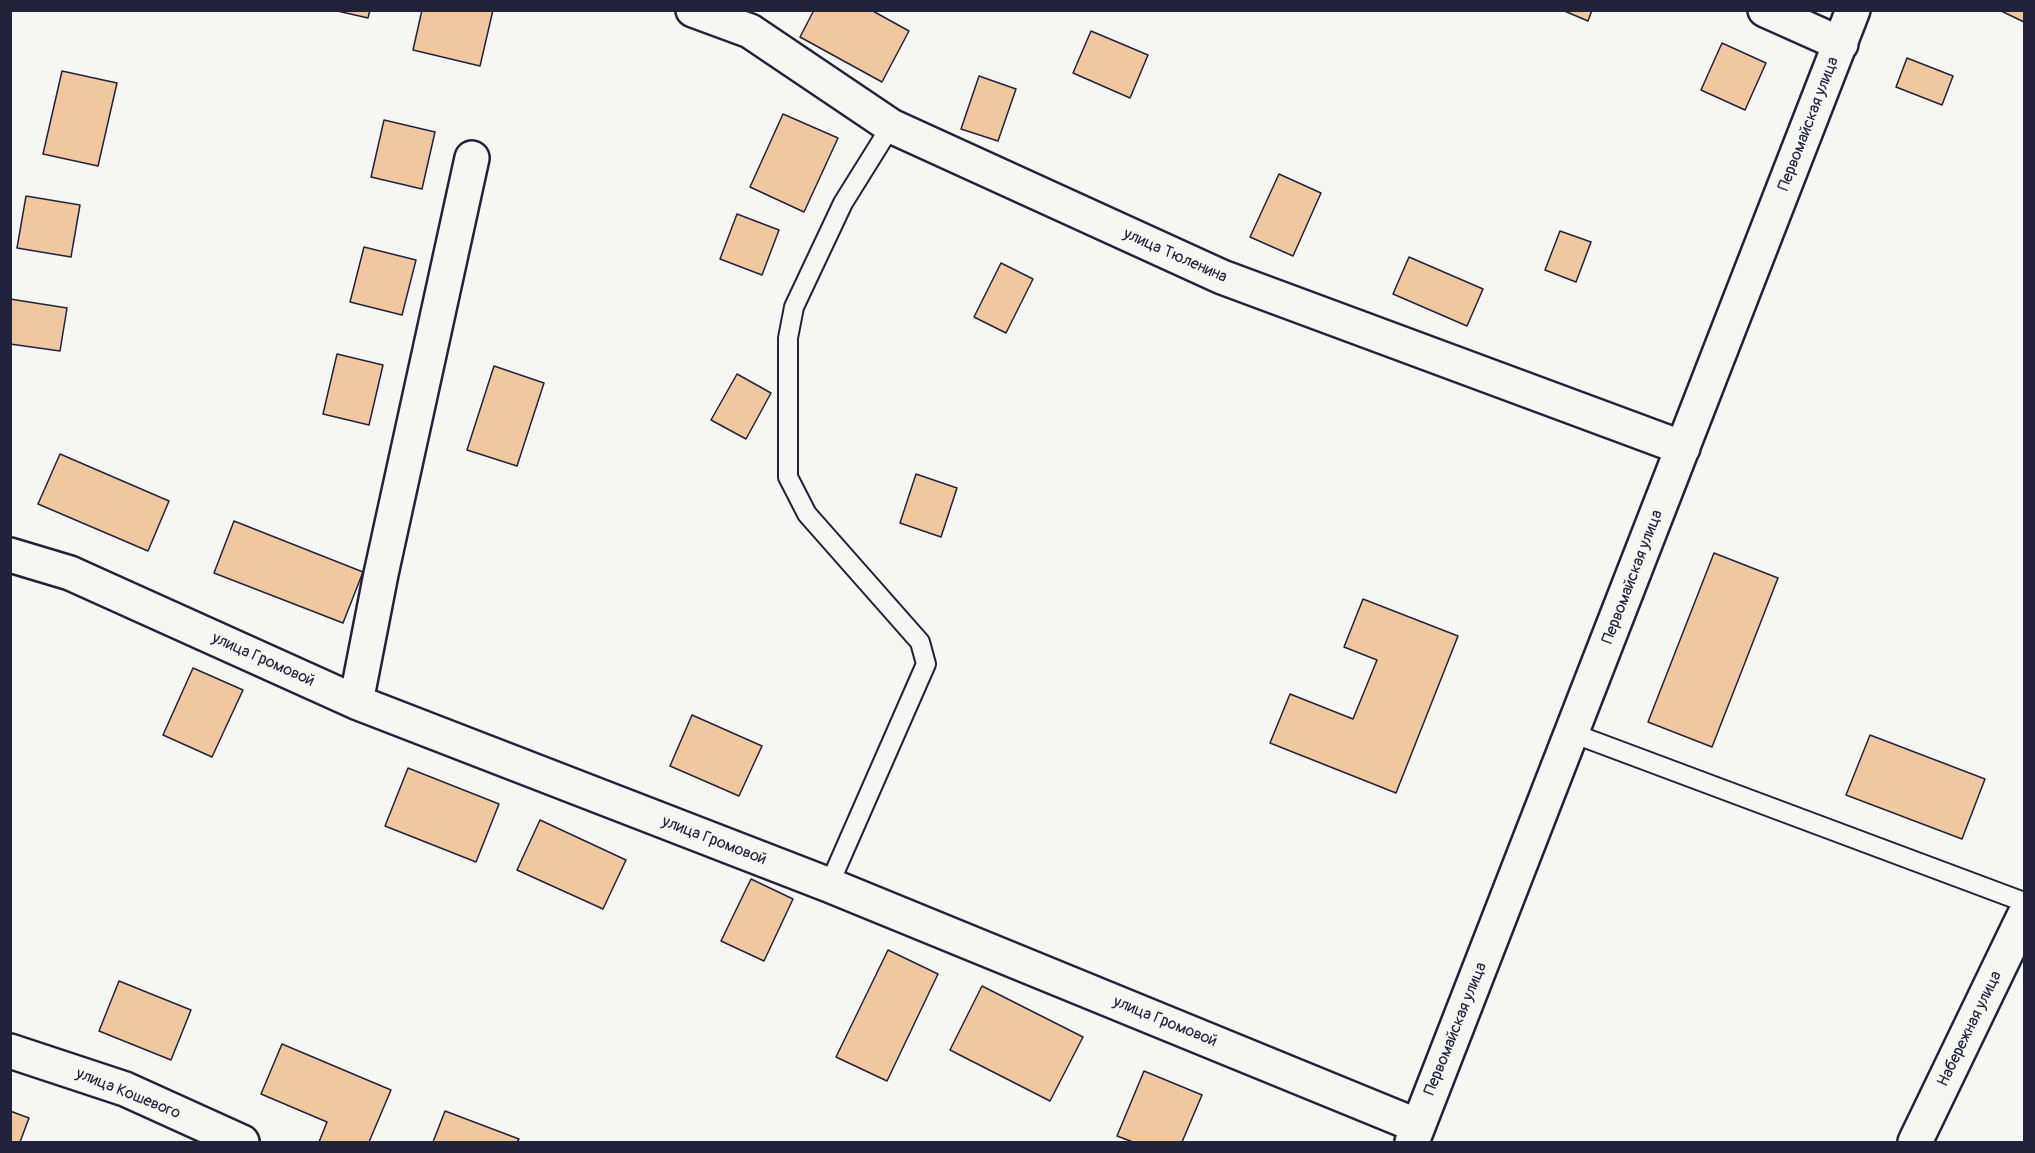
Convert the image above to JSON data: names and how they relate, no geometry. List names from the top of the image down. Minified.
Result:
{"streets":{"street":["Первомайская улица","улица Тюленина","улица Громовой","Набережная улица","улица Кошевого"]},"crossings":[["Первомайская улица","улица Тюленина"],["Первомайская улица","улица Громовой"]]}
